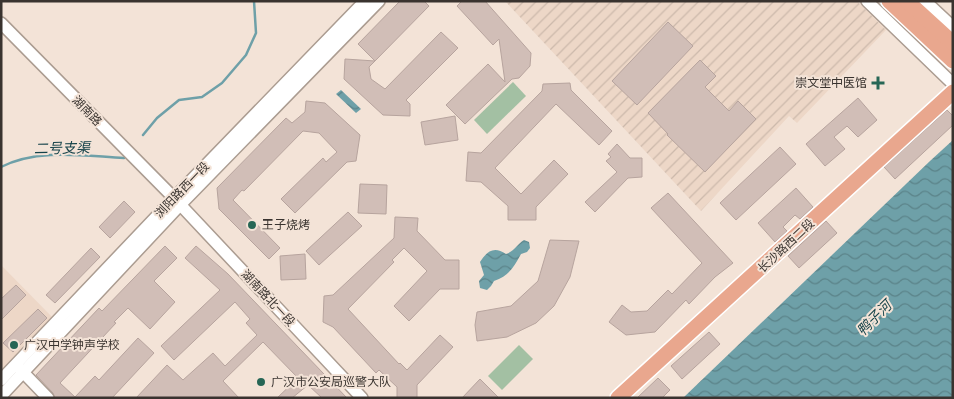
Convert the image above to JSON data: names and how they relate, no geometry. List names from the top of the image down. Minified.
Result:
{"streets":{"main road":["长沙路西二段"],"street":["湖南路","浏阳路西一段","湖南路北一段"]},"crossings":[["湖南路","浏阳路西一段"],["湖南路","湖南路北一段"],["浏阳路西一段","湖南路北一段"]],"water":["二号支渠","鸭子河"],"places":{"health":["崇文堂中医馆"],"other":["王子烧烤","广汉中学钟声学校","广汉市公安局巡警大队"]}}
